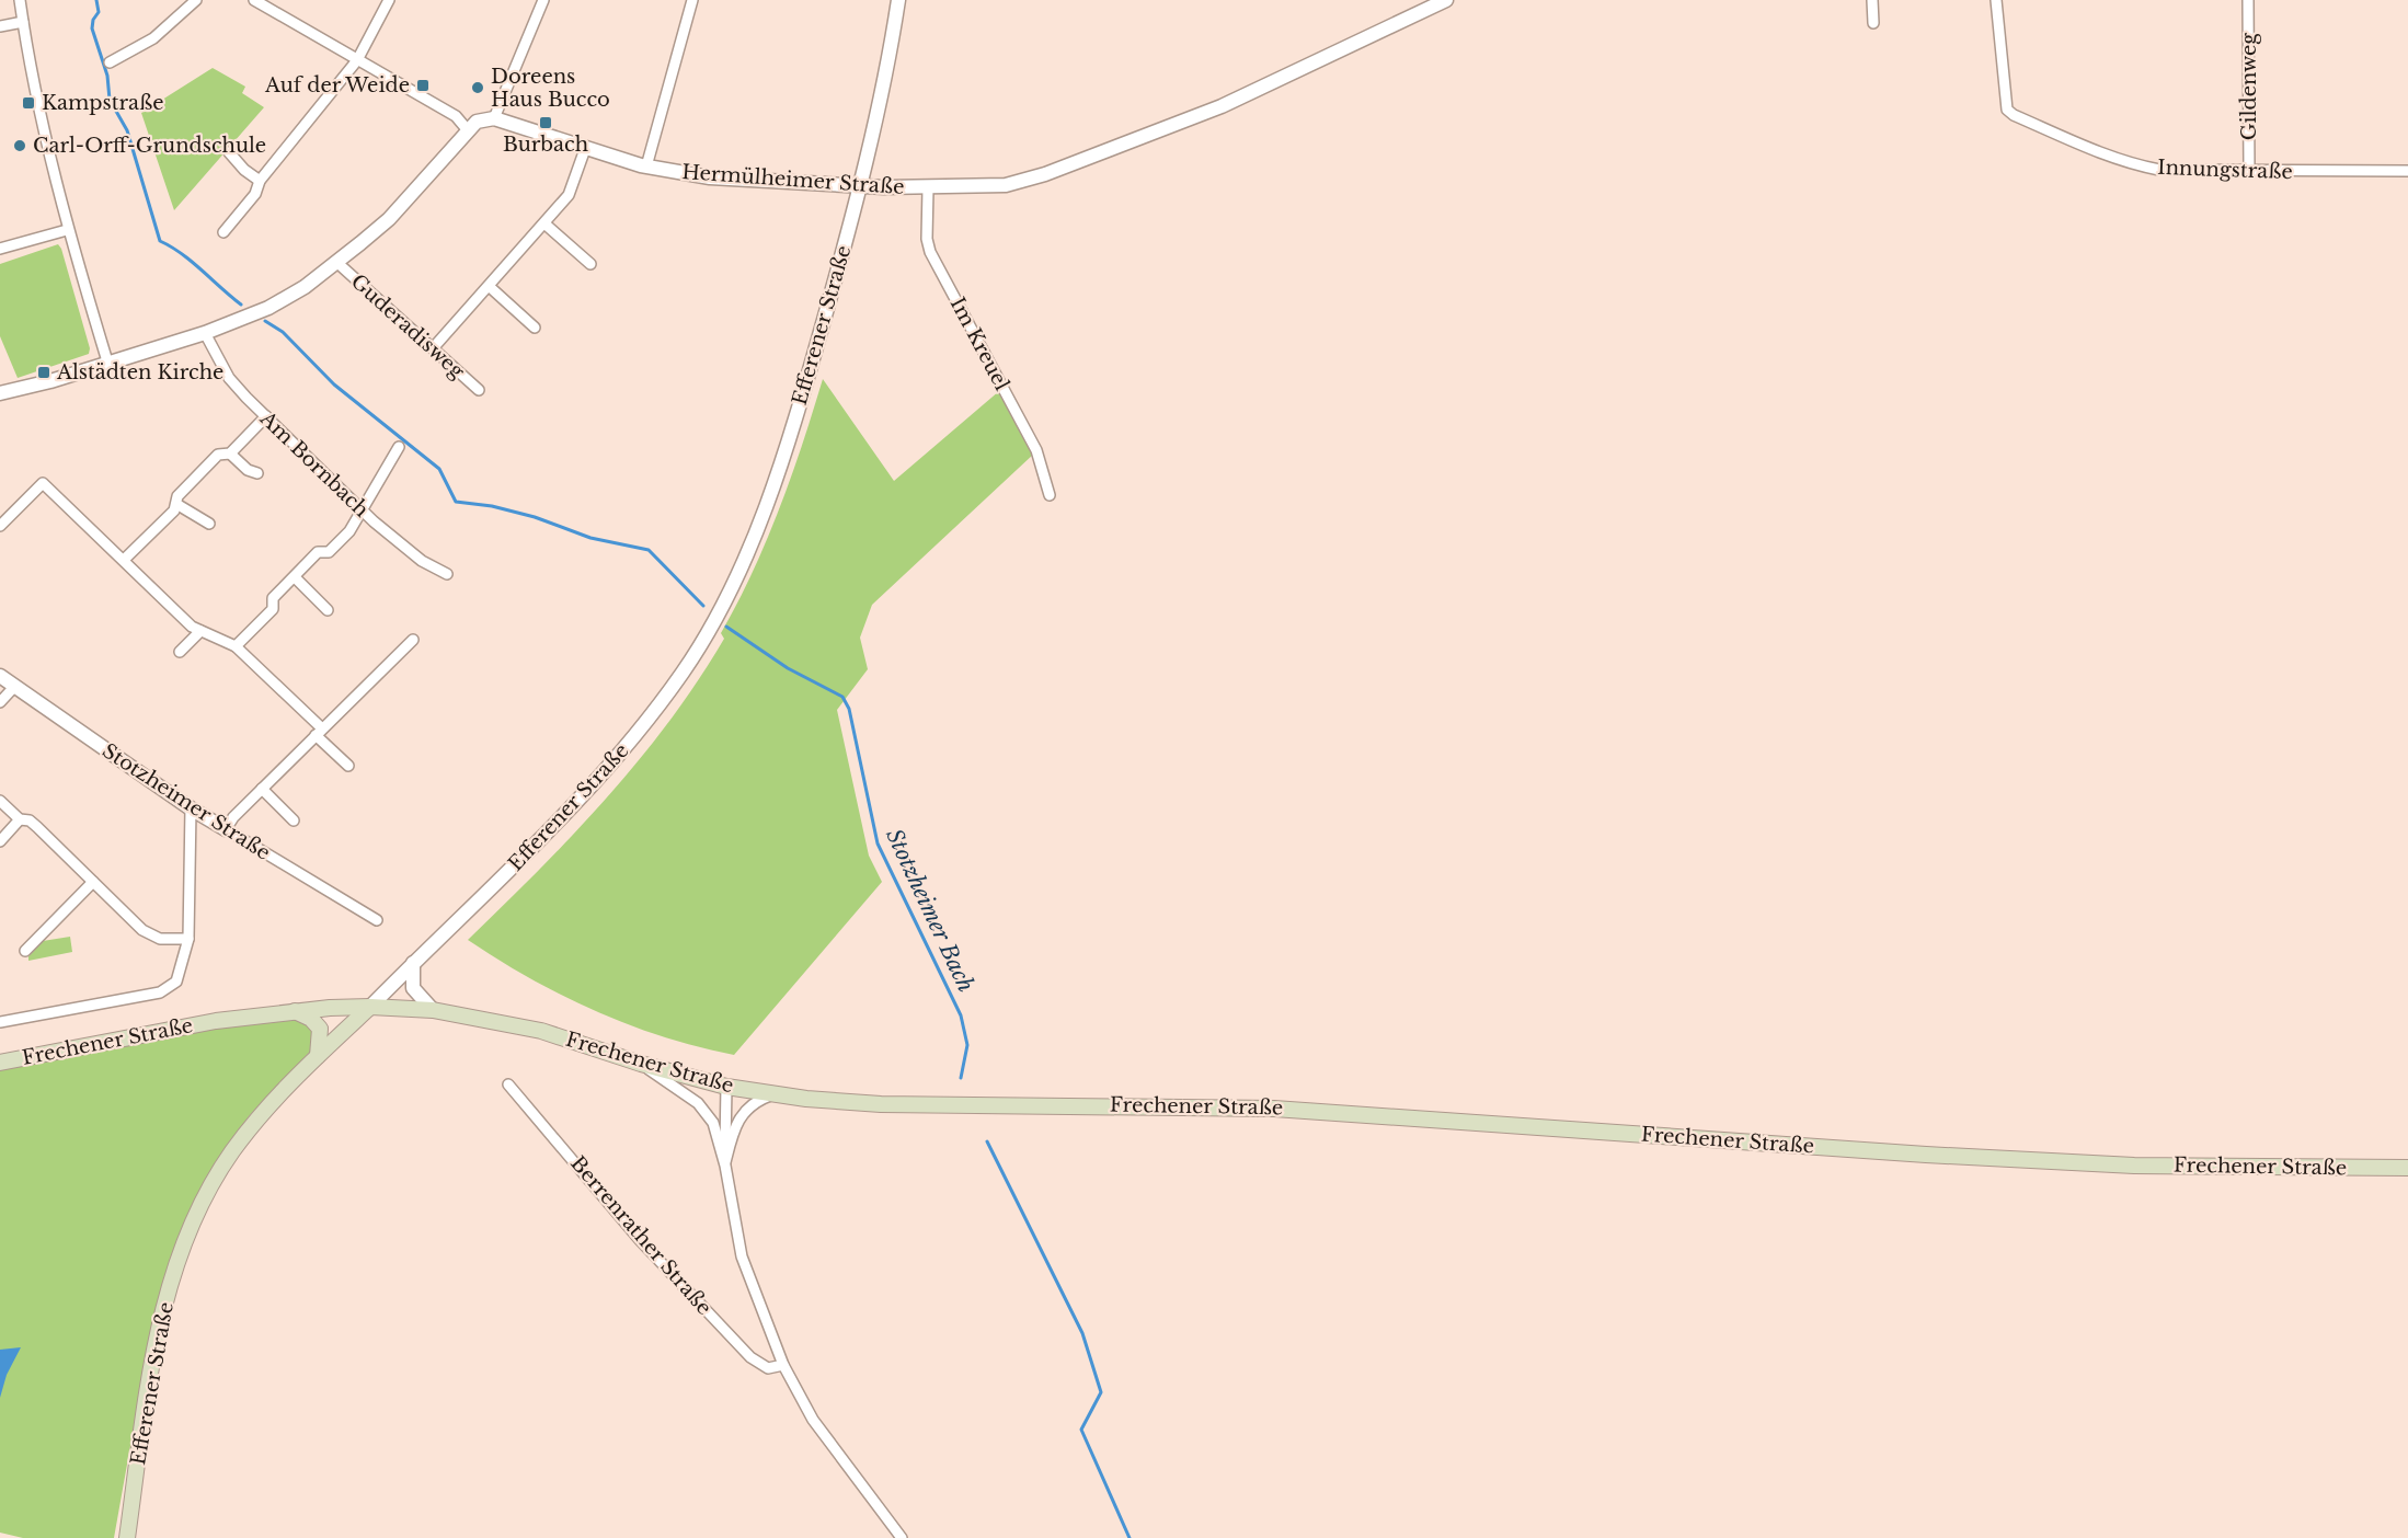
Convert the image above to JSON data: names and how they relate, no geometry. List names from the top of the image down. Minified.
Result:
{"streets":{"main road":["Efferener Straße","Frechener Straße"],"street":["Gildenweg","Innungstraße","Hermülheimer Straße","Guderadisweg","Im Kreuel","Am Bornbach","Stotzheimer Straße","Berrenrather Straße"]},"crossings":[["Gildenweg","Innungstraße"],["Hermülheimer Straße","Efferener Straße"],["Hermülheimer Straße","Im Kreuel"],["Efferener Straße","Frechener Straße"]],"water":["Stotzheimer Bach"],"places":{"transit":["Auf der Weide","Kampstraße","Burbach","Alstädten Kirche"],"other":["Doreens Haus Bucco","Carl-Orff-Grundschule"]}}
